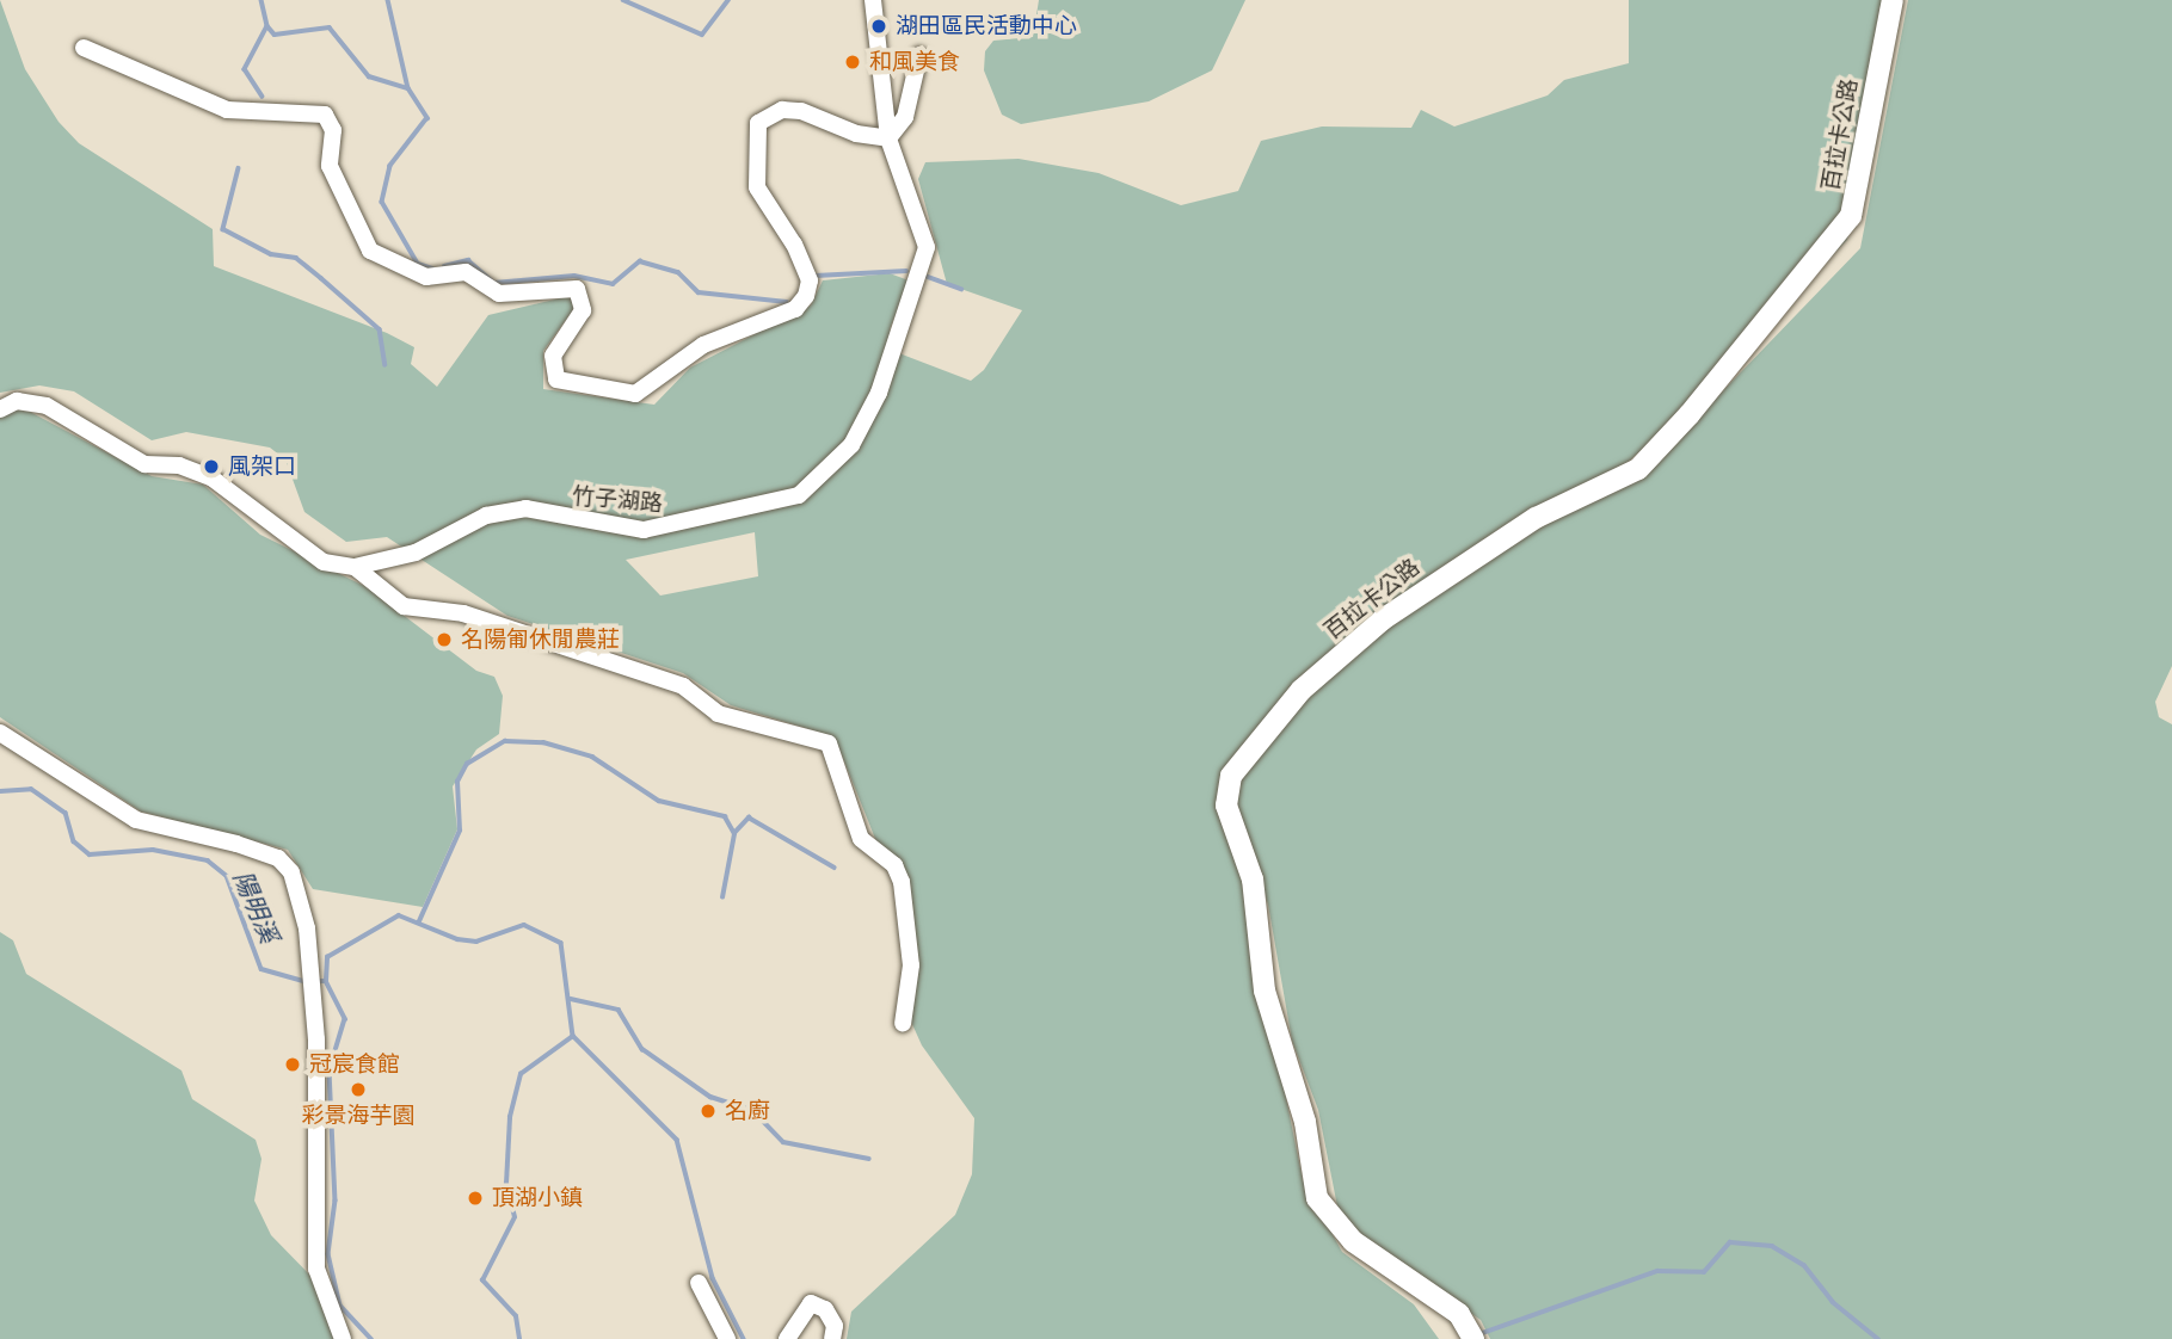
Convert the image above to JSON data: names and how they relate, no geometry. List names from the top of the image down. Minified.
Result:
{"streets":{"main road":["百拉卡公路"],"street":["竹子湖路"]},"water":["陽明溪"],"places":["湖田區民活動中心","和風美食","風架口","名陽匍休閒農莊","冠宸食館","彩景海芋園","名廚","頂湖小鎮"]}
